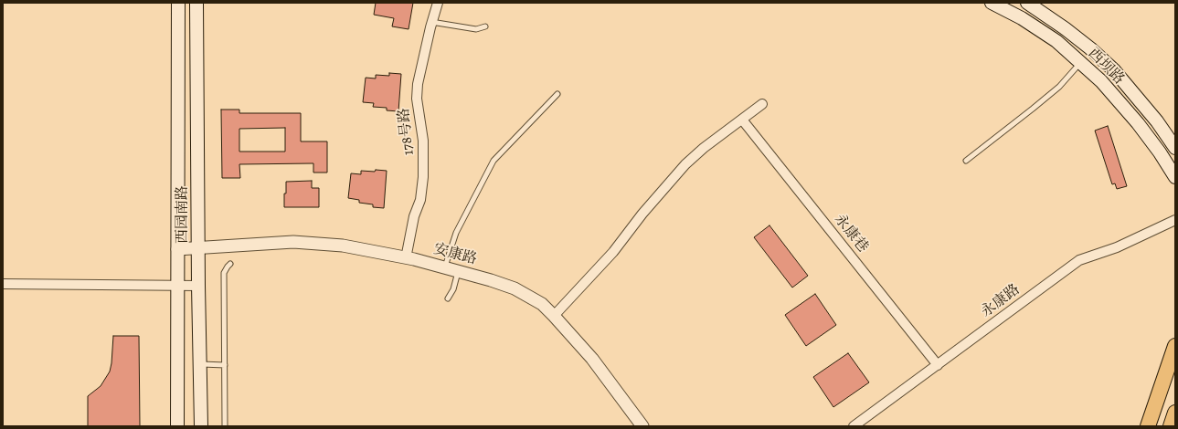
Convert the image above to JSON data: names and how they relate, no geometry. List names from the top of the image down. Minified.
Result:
{"streets":{"main road":["西坝路","西园南路"],"street":["178号路","永康巷","安康路","永康路"]},"crossings":[["178号路","安康路"],["西园南路","安康路"],["永康巷","永康路"]]}
